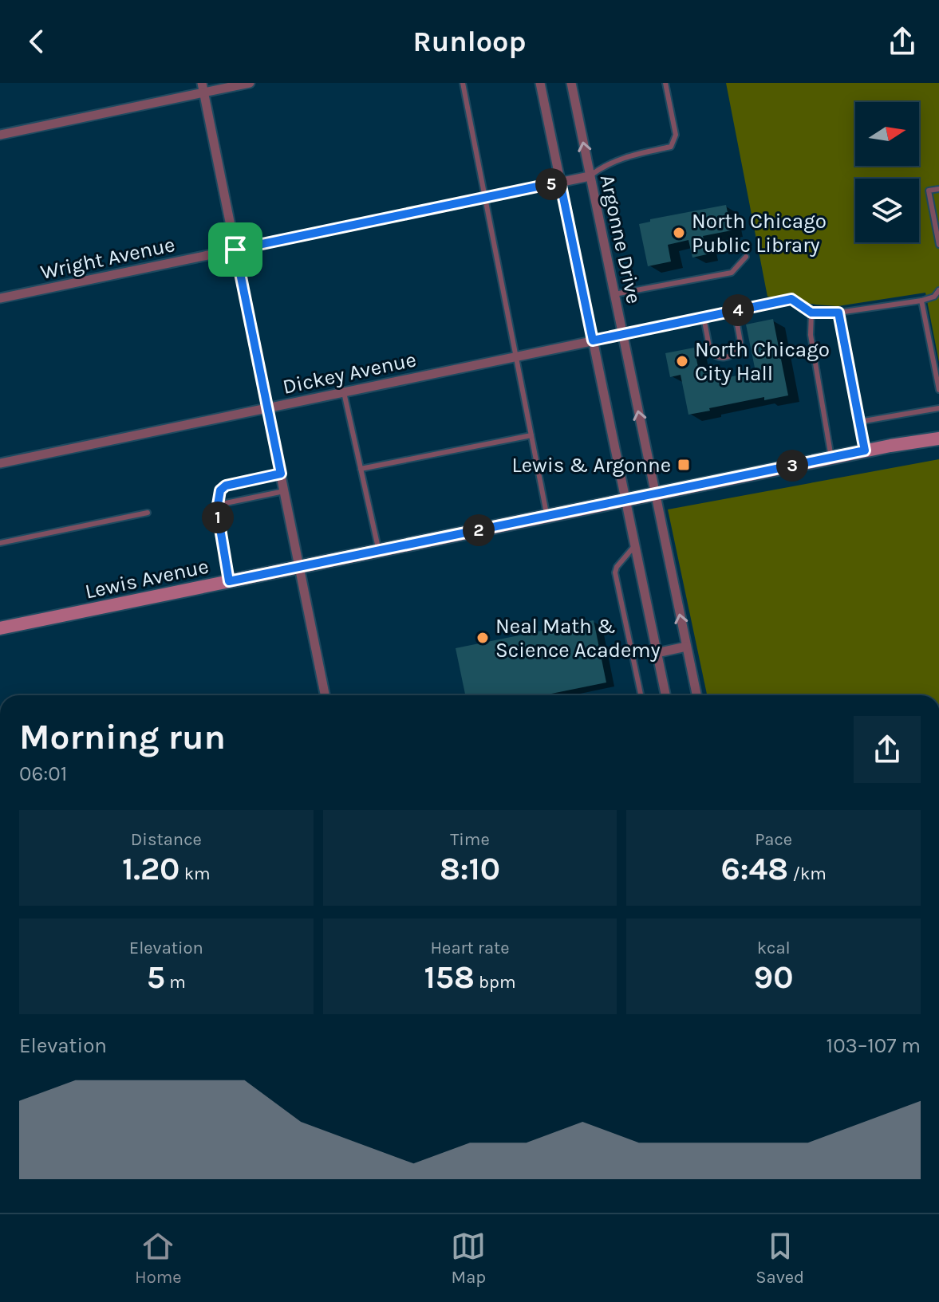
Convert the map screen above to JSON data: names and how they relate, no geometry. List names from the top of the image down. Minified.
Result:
{"streets":{"main road":["Lewis Avenue"],"street":["Argonne Drive","Wright Avenue","Dickey Avenue"]},"crossings":[["Argonne Drive","Wright Avenue"],["Argonne Drive","Dickey Avenue"],["Argonne Drive","Lewis Avenue"]],"places":{"other":["North Chicago Public Library","North Chicago City Hall","Neal Math & Science Academy"],"transit":["Lewis & Argonne"]},"north":"right","page":{"header":"Runloop","pins":["5","4","3","1","2"],"heading":["Morning run","06:01"],"stats":[["Distance","1.20 km"],["Time","8:10"],["Pace","6:48 /km"],["Elevation","5 m"],["Heart rate","158 bpm"],["kcal","90"]],"chart":["Elevation","103–107 m"],"tabs":["Home","Map","Saved"]}}
